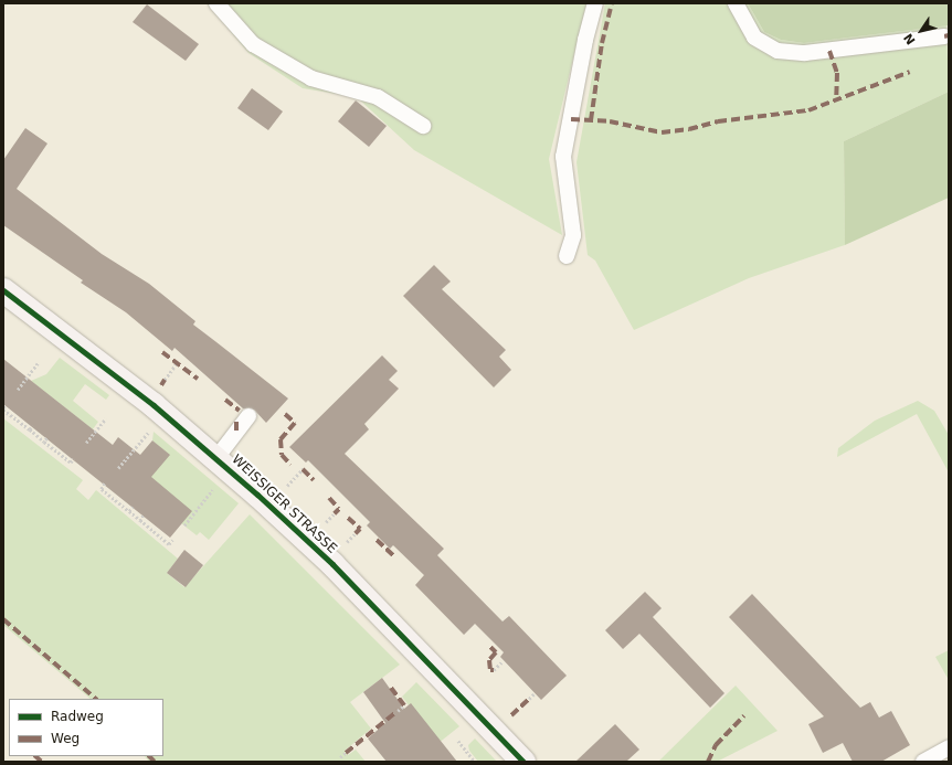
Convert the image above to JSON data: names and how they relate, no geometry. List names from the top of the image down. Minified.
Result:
{"streets":{"street":["WEISSIGER STRASSE"]},"legend":["Radweg","Weg"],"north":"bottom left"}
